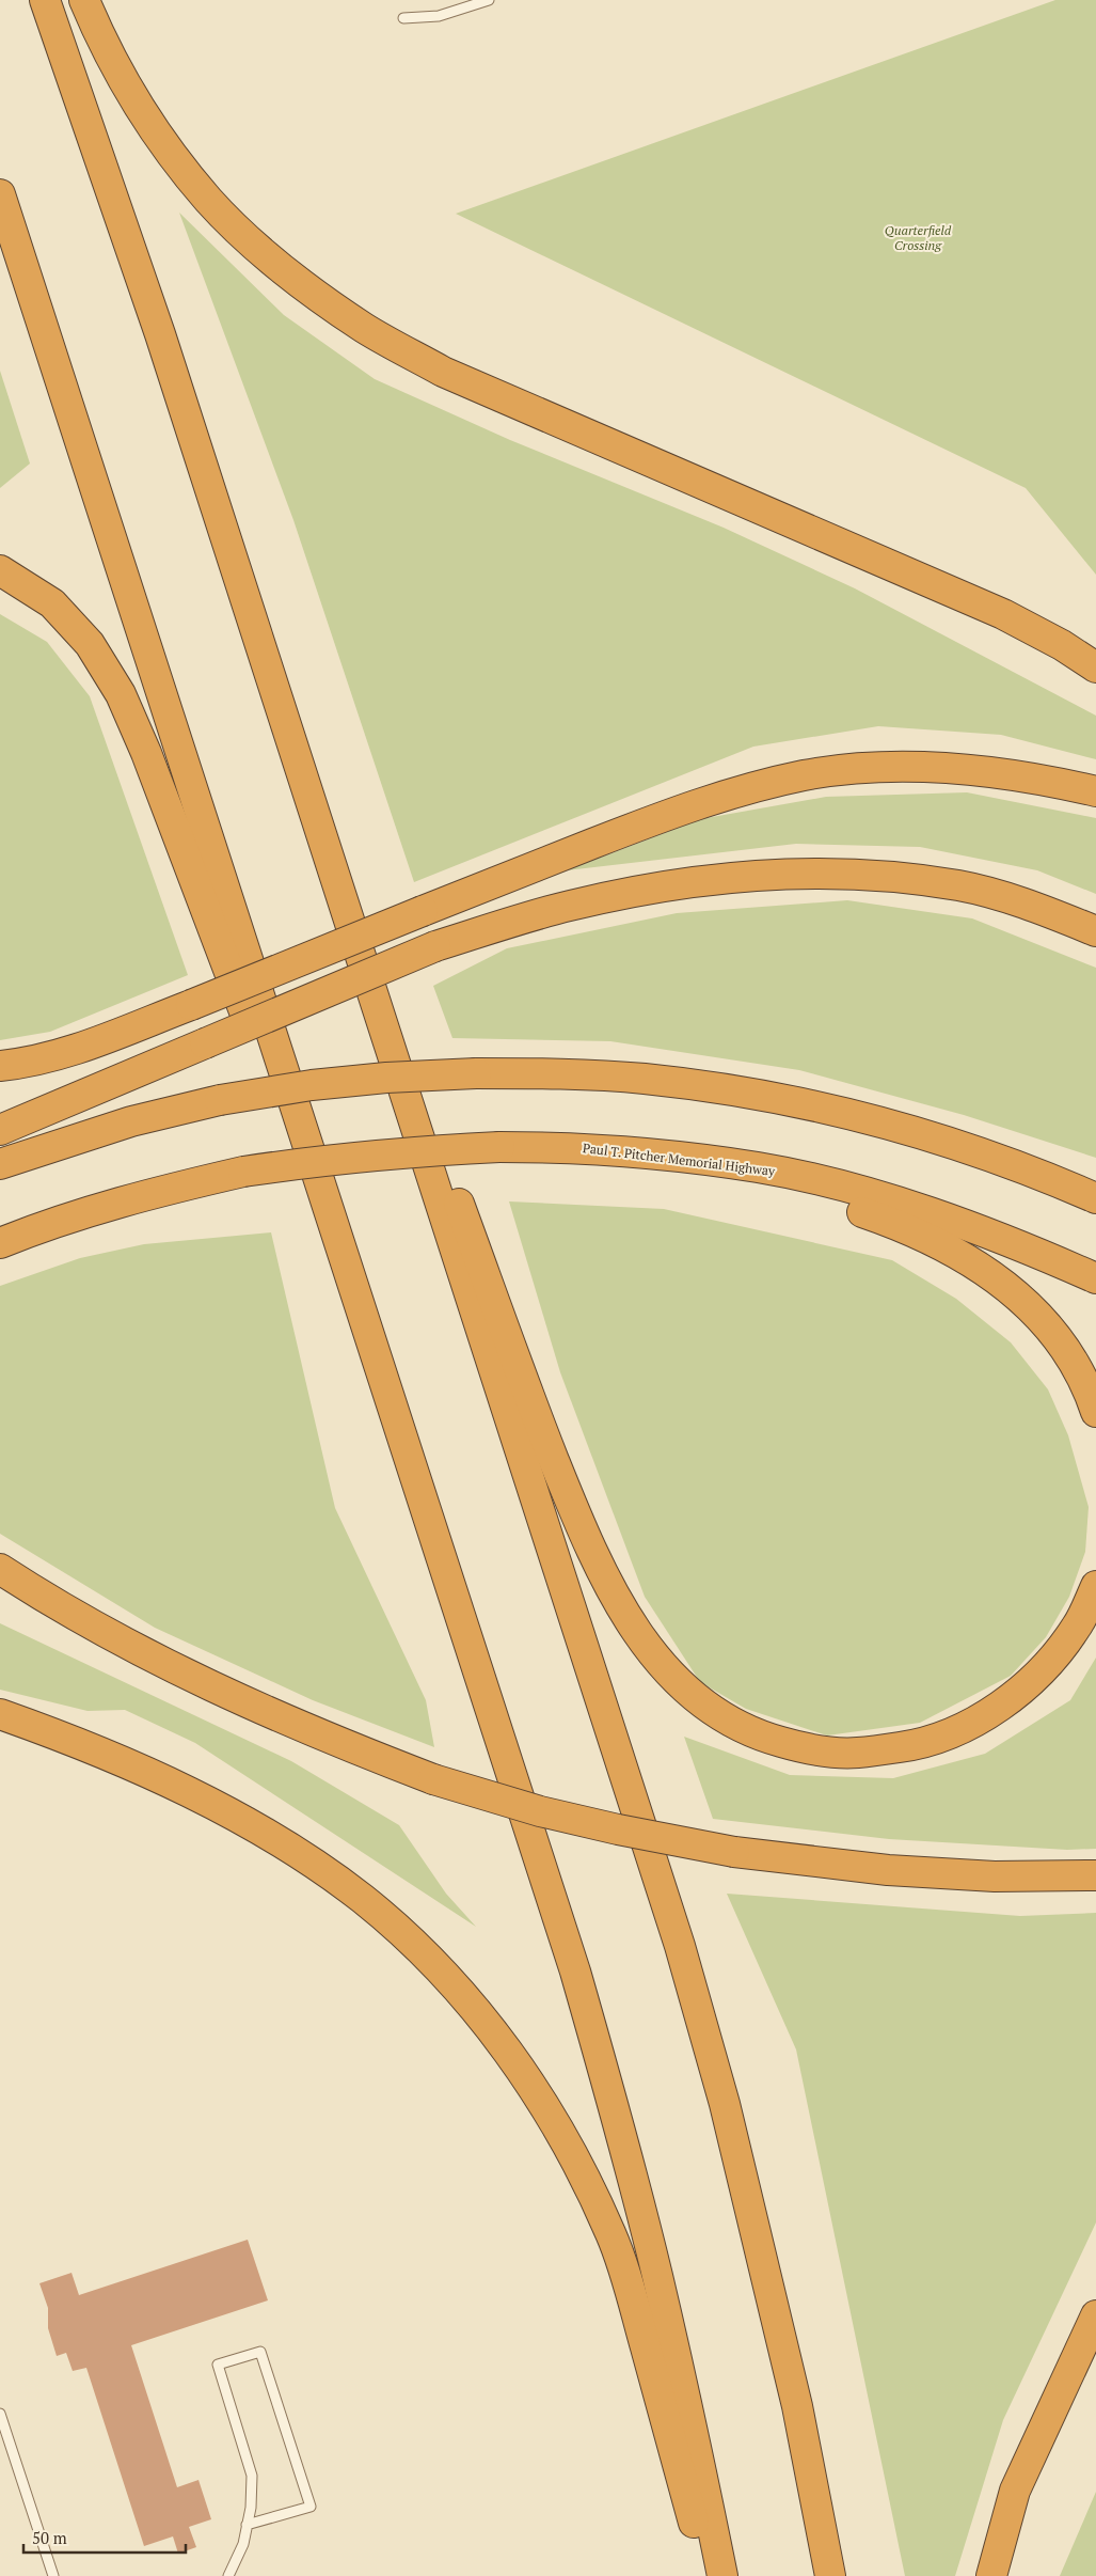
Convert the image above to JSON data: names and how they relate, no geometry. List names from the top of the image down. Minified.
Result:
{"streets":{"highway":["Paul T. Pitcher Memorial Highway"]},"parks":["Quarterfield Crossing"],"scale_bar":"50 m"}
